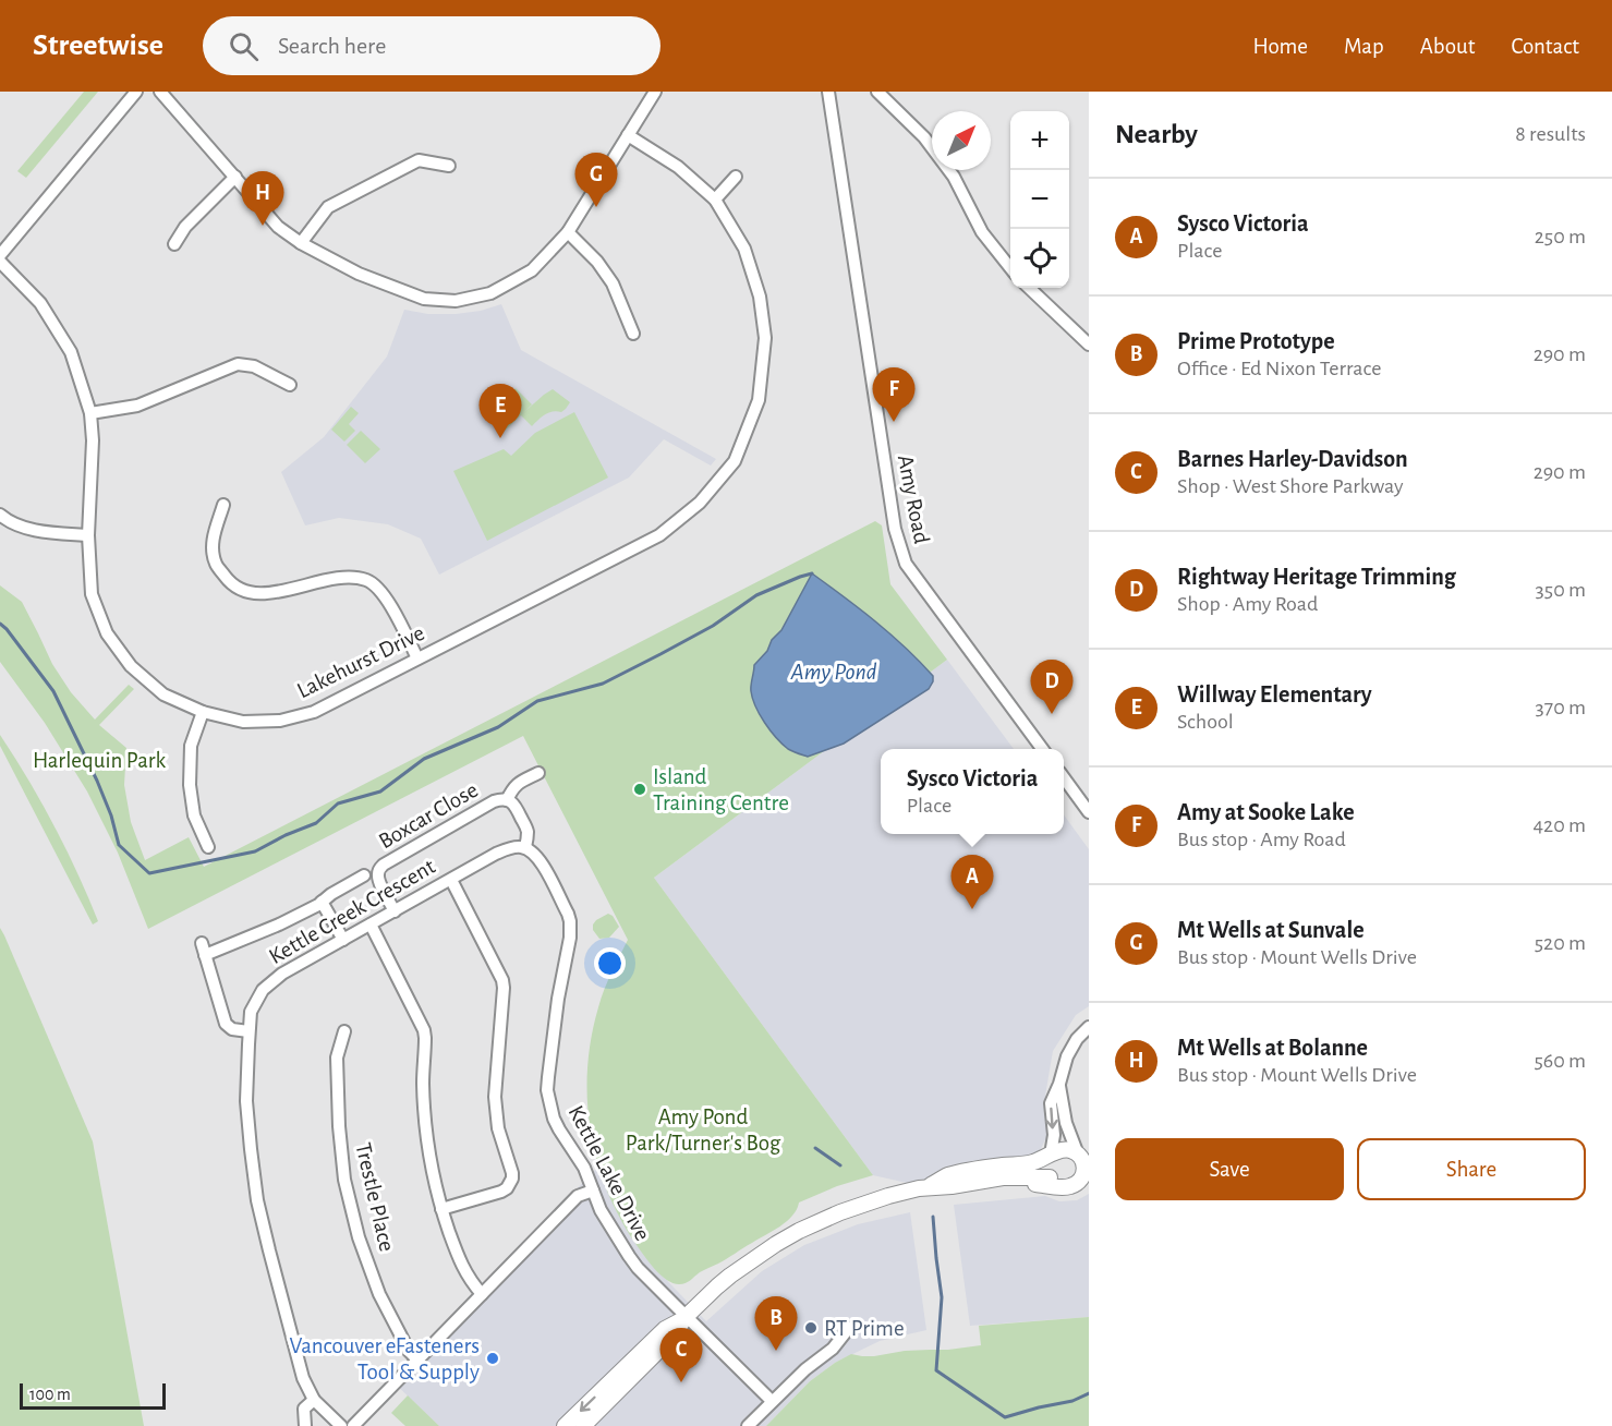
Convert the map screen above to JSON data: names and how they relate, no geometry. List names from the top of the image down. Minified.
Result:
{"streets":{"street":["Amy Road","Lakehurst Drive","Boxcar Close","Kettle Creek Crescent","Kettle Lake Drive","Trestle Place"]},"crossings":[["Boxcar Close","Kettle Creek Crescent"],["Boxcar Close","Kettle Lake Drive"],["Kettle Creek Crescent","Kettle Lake Drive"]],"water":["Amy Pond"],"parks":["Harlequin Park","Amy Pond Park/Turner's Bog"],"places":["Island Training Centre","RT Prime","Vancouver eFasteners Tool & Supply"],"scale_bar":"100 m","north":"top right","page":{"header":"Streetwise","search":"Search here","nav":["Home","Map","About","Contact"],"heading":["Nearby","8 results"],"map_buttons":["+","−"],"pins":["G","H","F","E","D","A","B","C"],"list":[{"mark":"A","name":"Sysco Victoria","note":"Place","value":"250 m"},{"mark":"B","name":"Prime Prototype","note":"Office · Ed Nixon Terrace","value":"290 m"},{"mark":"C","name":"Barnes Harley-Davidson","note":"Shop · West Shore Parkway","value":"290 m"},{"mark":"D","name":"Rightway Heritage Trimming","note":"Shop · Amy Road","value":"350 m"},{"mark":"E","name":"Willway Elementary","note":"School","value":"370 m"},{"mark":"F","name":"Amy at Sooke Lake","note":"Bus stop · Amy Road","value":"420 m"},{"mark":"G","name":"Mt Wells at Sunvale","note":"Bus stop · Mount Wells Drive","value":"520 m"},{"mark":"H","name":"Mt Wells at Bolanne","note":"Bus stop · Mount Wells Drive","value":"560 m"}],"popup":["Sysco Victoria","Place"],"buttons":["Save","Share"],"scale":"100 m"}}
